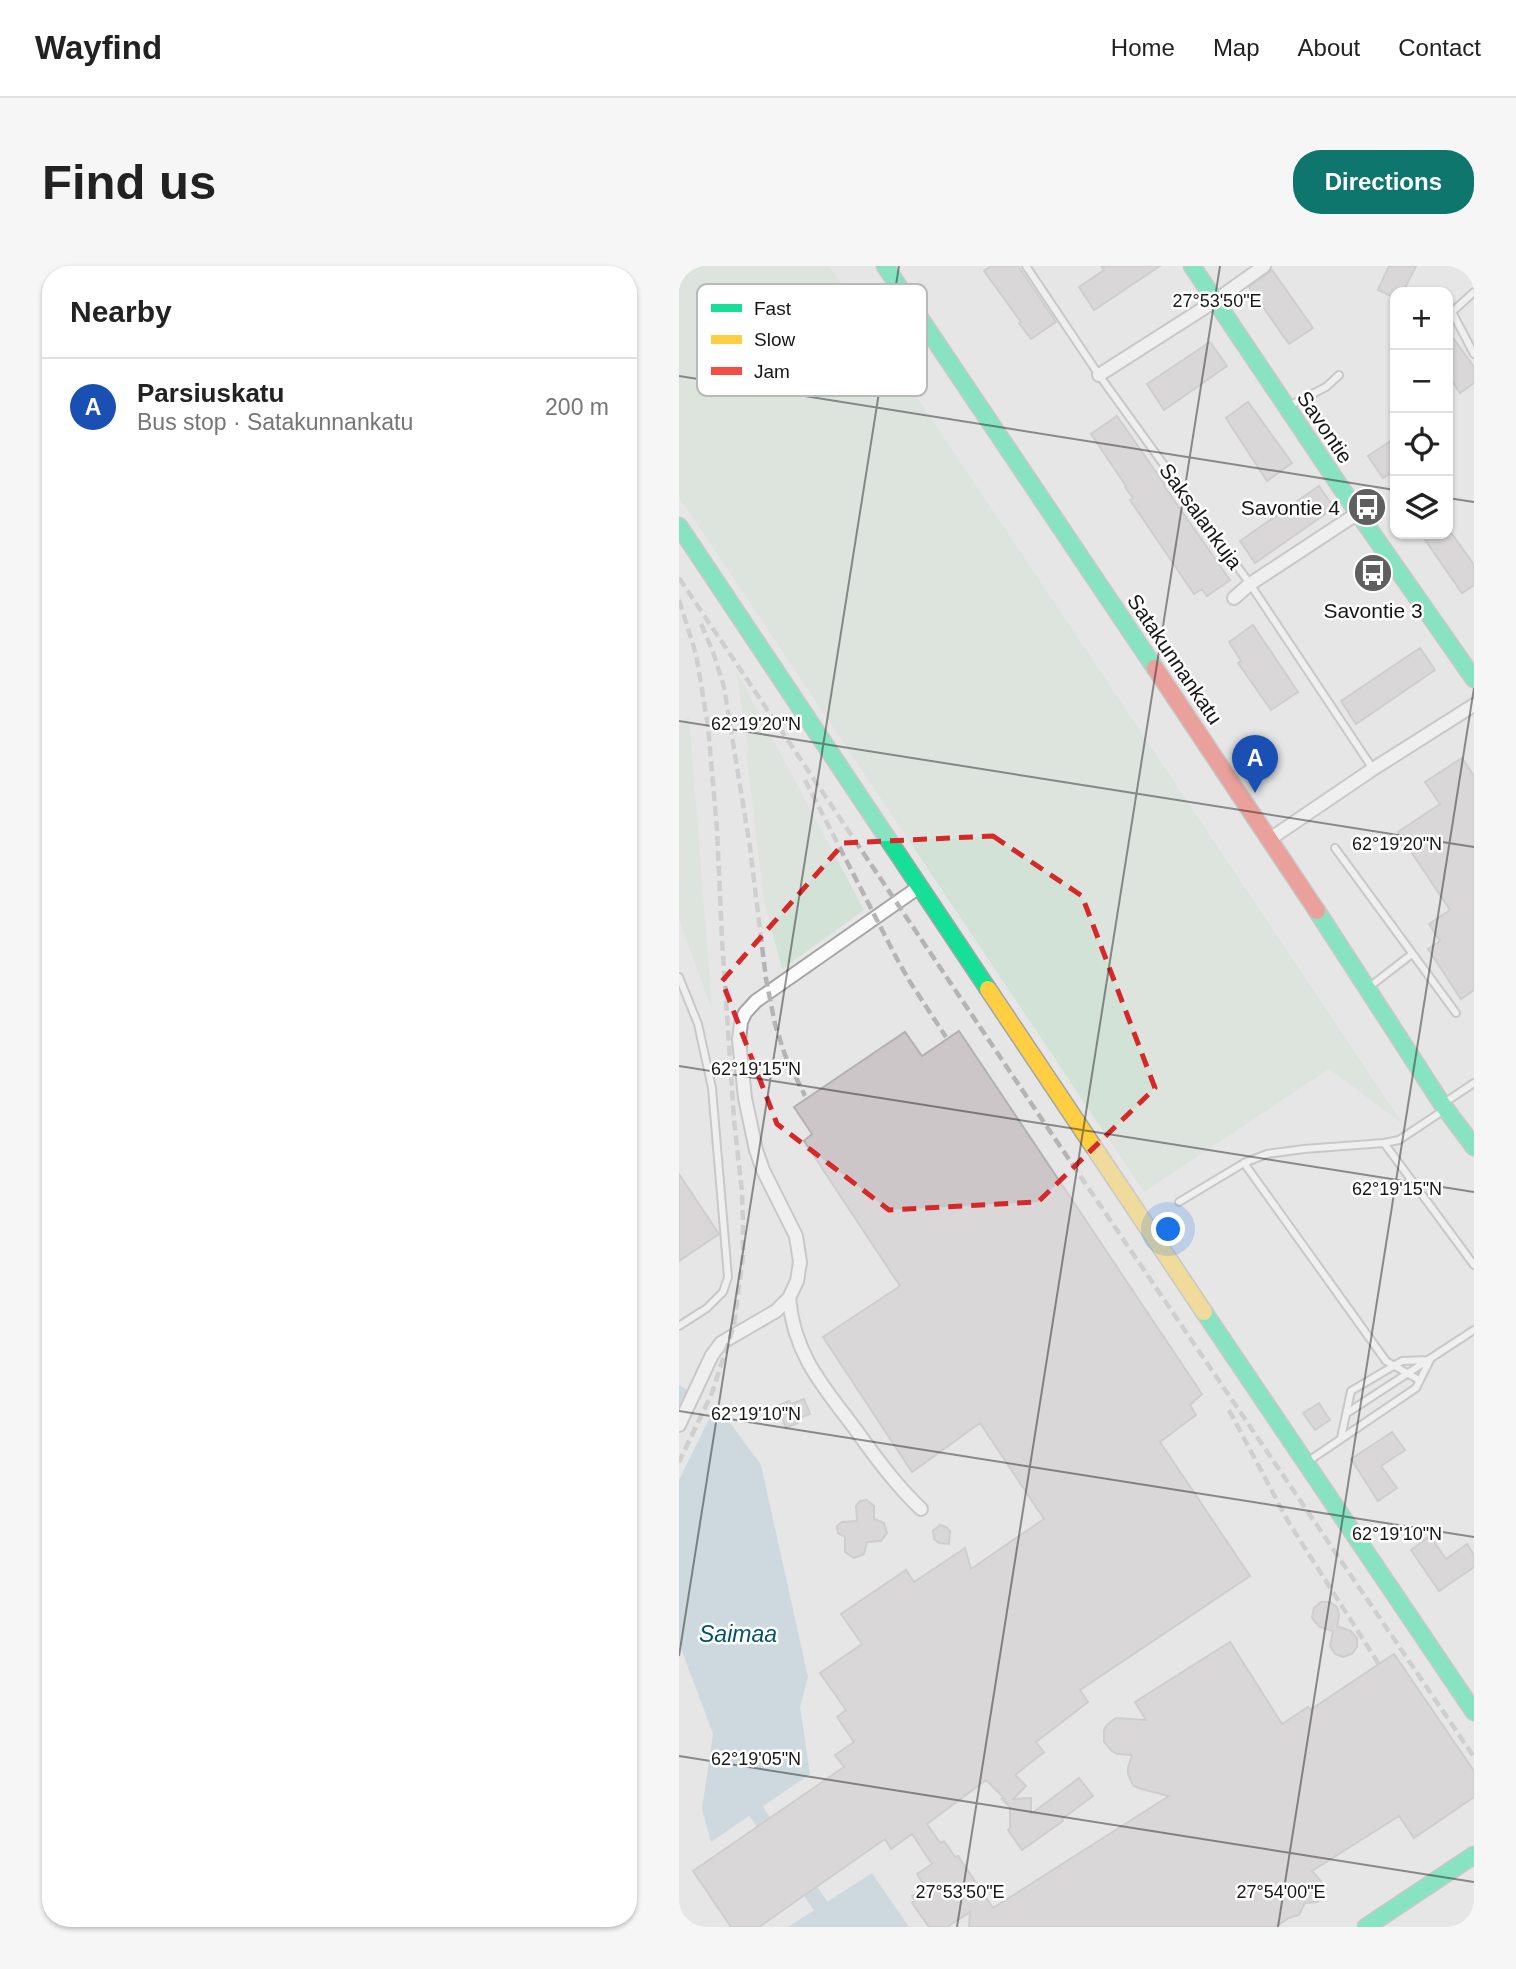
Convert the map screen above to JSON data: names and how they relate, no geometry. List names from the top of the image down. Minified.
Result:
{"streets":{"street":["Savontie","Satakunnankatu"],"lane":["Saksalankuja"]},"water":["Saimaa"],"places":{"bus stop":["Savontie 4","Savontie 3"]},"legend":["Fast","Slow","Jam"],"page":{"header":"Wayfind","nav":["Home","Map","About","Contact"],"buttons":"Directions","title":"Find us","heading":"Nearby","map_buttons":["+","−"],"list":[{"mark":"A","name":"Parsiuskatu","note":"Bus stop · Satakunnankatu","value":"200 m"}],"pins":"A"},"coordinates":["27°53'50\"E","62°19'20\"N","62°19'15\"N","62°19'10\"N","62°19'05\"N","27°54'00\"E"]}
